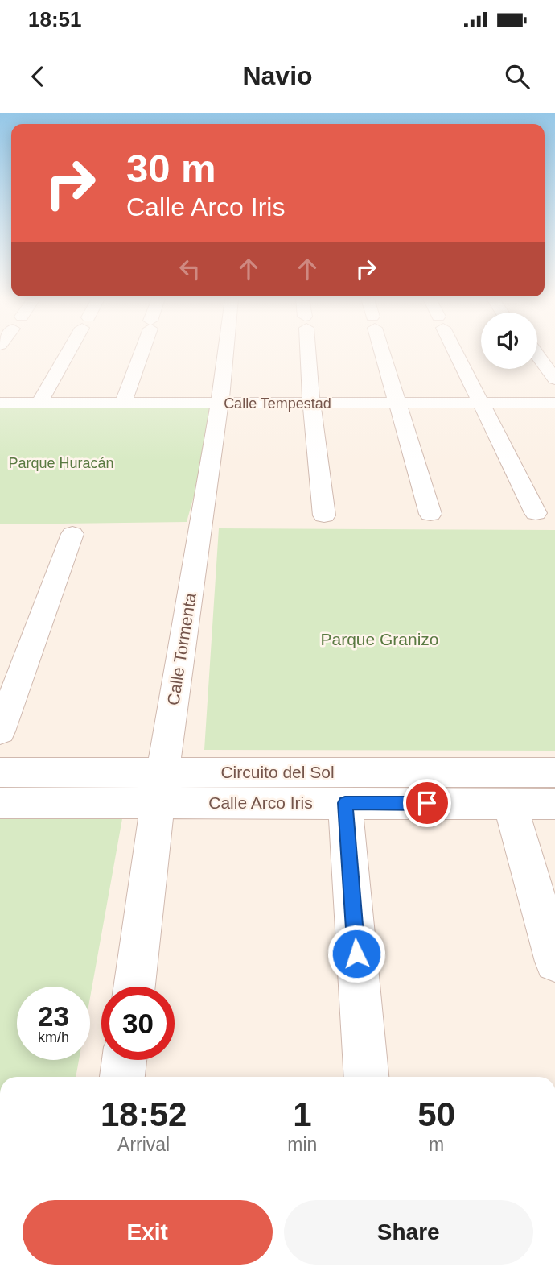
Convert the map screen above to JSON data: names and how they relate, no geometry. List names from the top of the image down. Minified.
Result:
{"streets":{"street":["Calle Tempestad","Calle Tormenta","Circuito del Sol","Calle Arco Iris"]},"crossings":[["Calle Tempestad","Calle Tormenta"],["Calle Tormenta","Circuito del Sol"],["Calle Tormenta","Calle Arco Iris"],["Circuito del Sol","Calle Arco Iris"]],"parks":["Parque Huracán","Parque Granizo"],"page":{"status":"18:51","header":"Navio","turn":["30 m","Calle Arco Iris"],"speed":"23 km/h","limit":"30","eta":["18:52","Arrival","1","min","50","m"],"buttons":["Exit","Share"]}}
